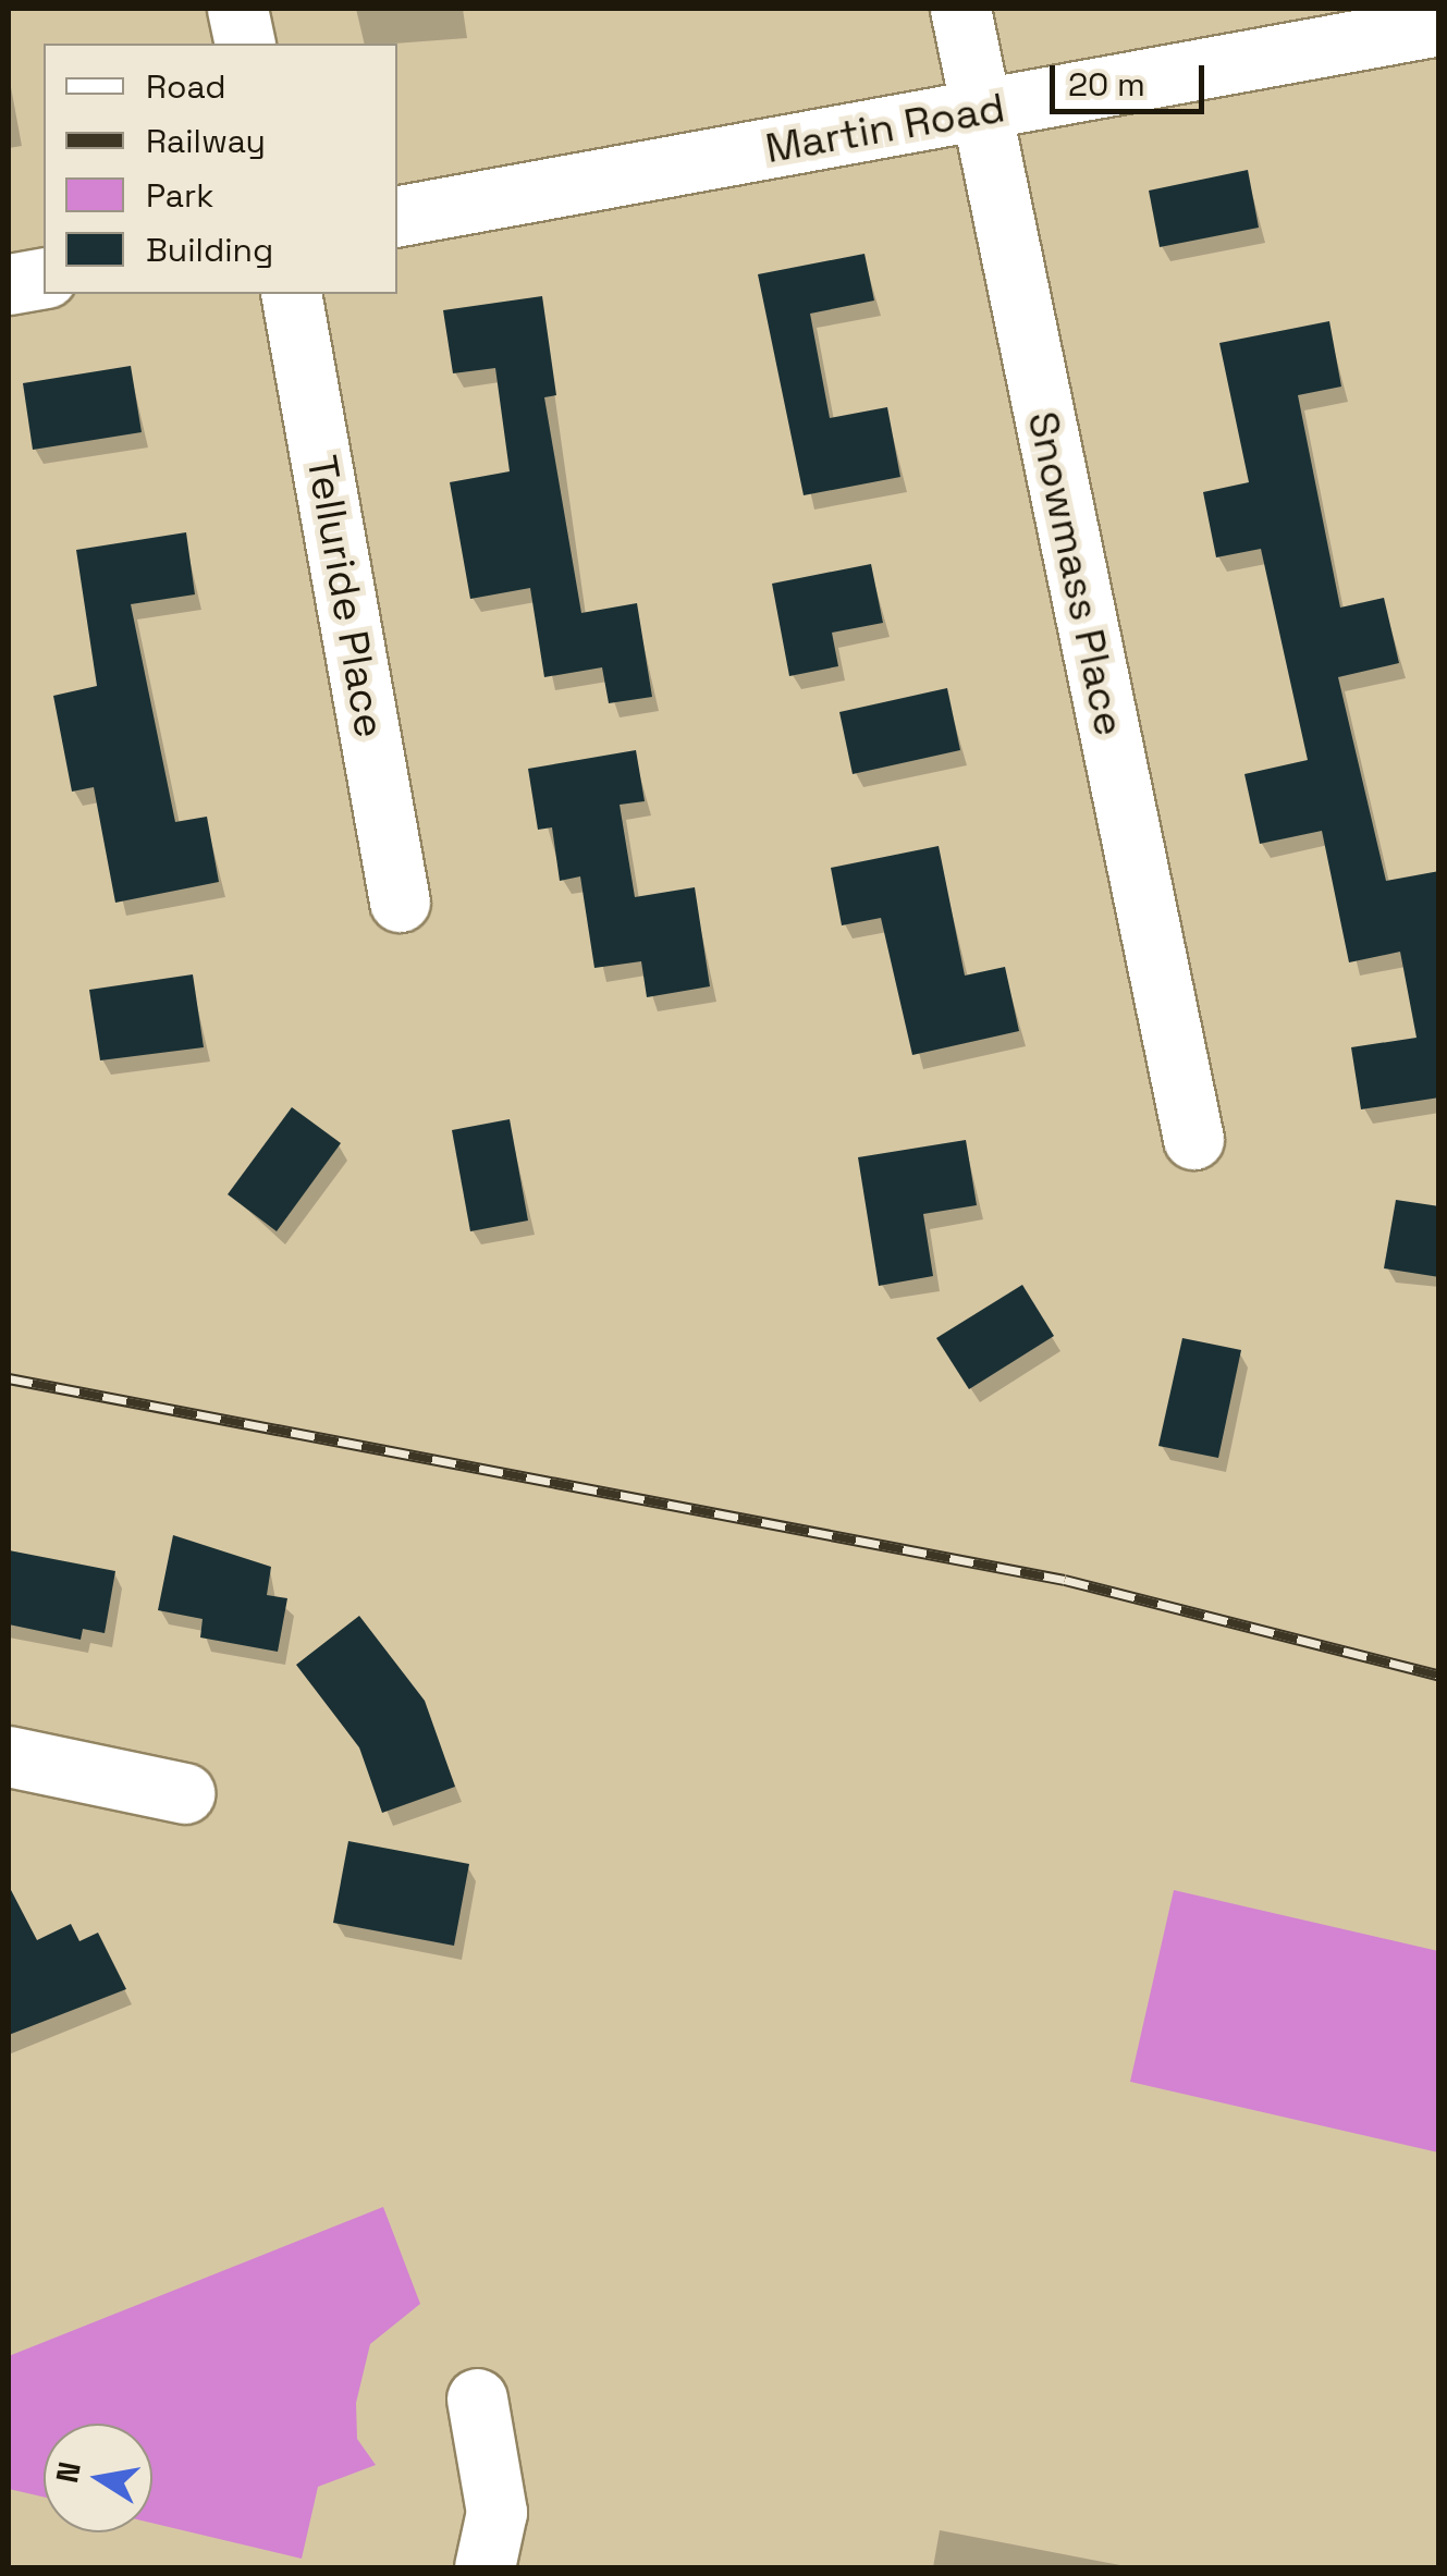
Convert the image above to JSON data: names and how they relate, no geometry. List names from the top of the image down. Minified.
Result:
{"streets":{"street":["Martin Road","Snowmass Place","Telluride Place"]},"crossings":[["Martin Road","Snowmass Place"]],"legend":["Road","Railway","Park","Building"],"scale_bar":"20 m","north":"left"}
